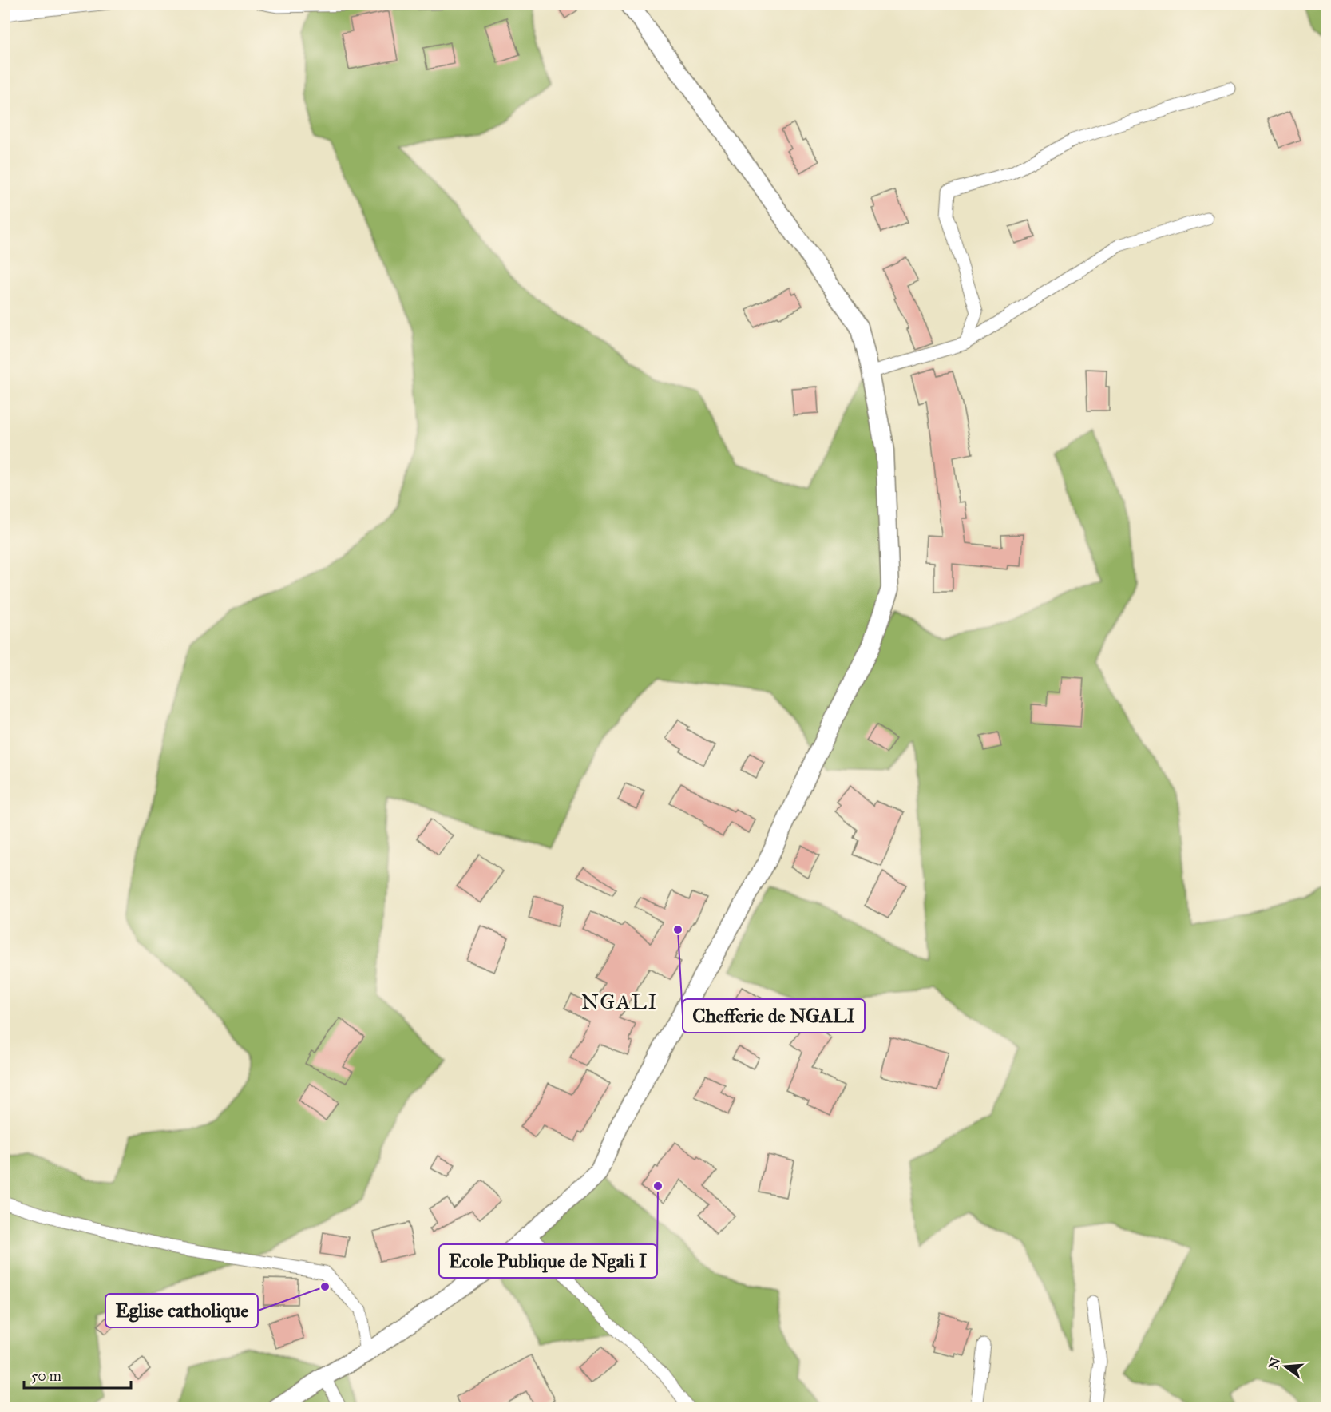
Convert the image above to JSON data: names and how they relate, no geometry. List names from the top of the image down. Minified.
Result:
{"districts":["NGALI"],"places":["Chefferie de NGALI","Ecole Publique de Ngali I","Eglise catholique"],"scale_bar":"50 m","north":"left"}
